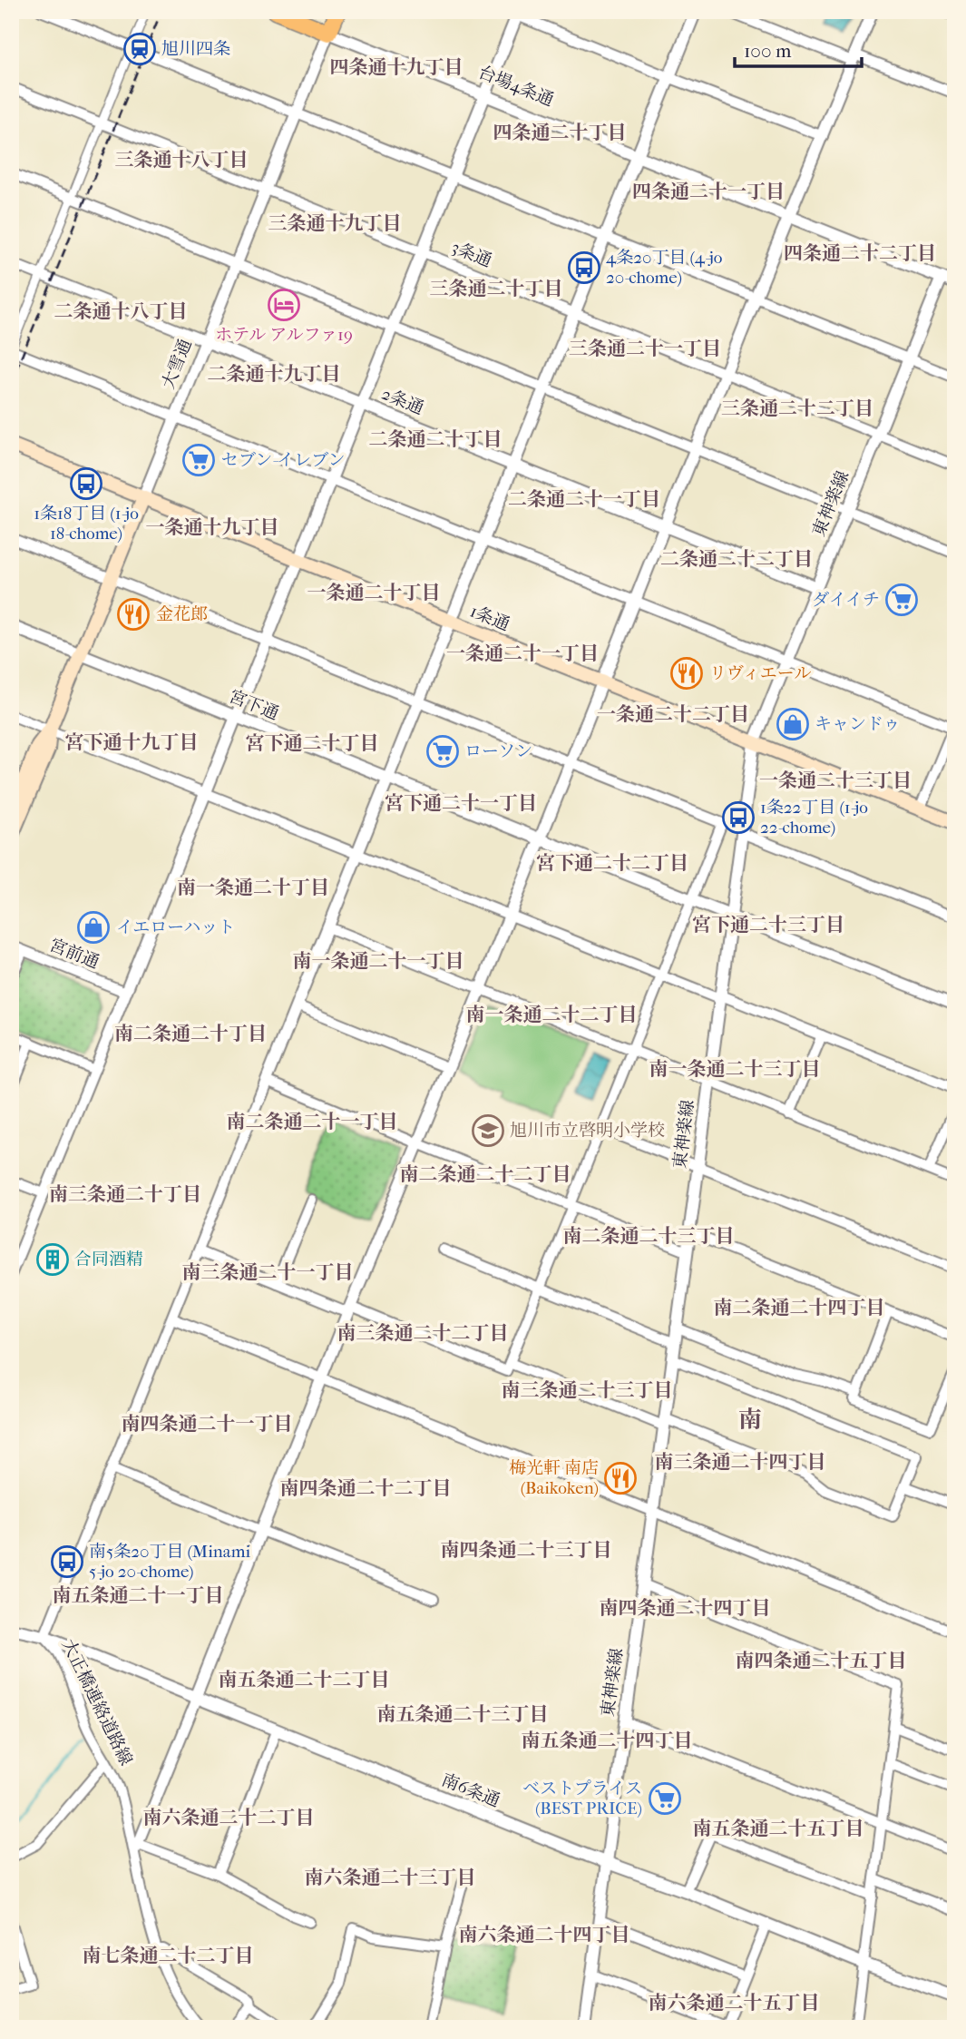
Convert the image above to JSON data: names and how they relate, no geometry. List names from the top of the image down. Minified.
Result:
{"streets":{"highway":["台場4条通","大雪通"],"main road":["1条通"],"street":["3条通","2条通","東神楽線","宮下通","宮前通","大正橋連絡道路線","南6条通"]},"crossings":[["台場4条通","大雪通"],["台場4条通","東神楽線"],["台場4条通","大正橋連絡道路線"],["3条通","大雪通"],["3条通","東神楽線"],["3条通","大正橋連絡道路線"],["大雪通","2条通"],["大雪通","1条通"],["大雪通","宮下通"],["2条通","東神楽線"],["2条通","大正橋連絡道路線"],["東神楽線","1条通"],["東神楽線","宮下通"],["東神楽線","南6条通"],["1条通","大正橋連絡道路線"],["宮下通","大正橋連絡道路線"],["大正橋連絡道路線","南6条通"]],"districts":["四条通十九丁目","四条通二十丁目","三条通十八丁目","四条通二十一丁目","三条通十九丁目","四条通二十二丁目","三条通二十丁目","二条通十八丁目","三条通二十一丁目","二条通十九丁目","三条通二十二丁目","二条通二十丁目","二条通二十一丁目","一条通十九丁目","二条通二十二丁目","一条通二十丁目","一条通二十一丁目","一条通二十二丁目","宮下通十九丁目","宮下通二十丁目","一条通二十三丁目","宮下通二十一丁目","宮下通二十二丁目","南一条通二十丁目","宮下通二十三丁目","南一条通二十一丁目","南一条通二十二丁目","南二条通二十丁目","南一条通二十三丁目","南二条通二十一丁目","南二条通二十二丁目","南三条通二十丁目","南二条通二十三丁目","南三条通二十一丁目","南二条通二十四丁目","南三条通二十二丁目","南三条通二十三丁目","南","南四条通二十一丁目","南三条通二十四丁目","南四条通二十二丁目","南四条通二十三丁目","南五条通二十一丁目","南四条通二十四丁目","南四条通二十五丁目","南五条通二十二丁目","南五条通二十三丁目","南五条通二十四丁目","南六条通二十二丁目","南五条通二十五丁目","南六条通二十三丁目","南六条通二十四丁目","南七条通二十二丁目","南六条通二十五丁目"],"places":{"station":["旭川四条"],"bus stop":["4条20丁目 (4-jo 20-chome)","1条18丁目 (1-jo 18-chome)","1条22丁目 (1-jo 22-chome)","南5条20丁目 (Minami 5-jo 20-chome)"],"hotel":["ホテル アルファ19"],"supermarket":["セブン-イレブン","ダイイチ","ローソン","ベストプライス (BEST PRICE)"],"restaurant":["金花郎","リヴィエール","梅光軒 南店 (Baikoken)"],"shop":["キャンドゥ","イエローハット"],"school or university":["旭川市立啓明小学校"],"building":["合同酒精"]},"scale_bar":"100 m"}
